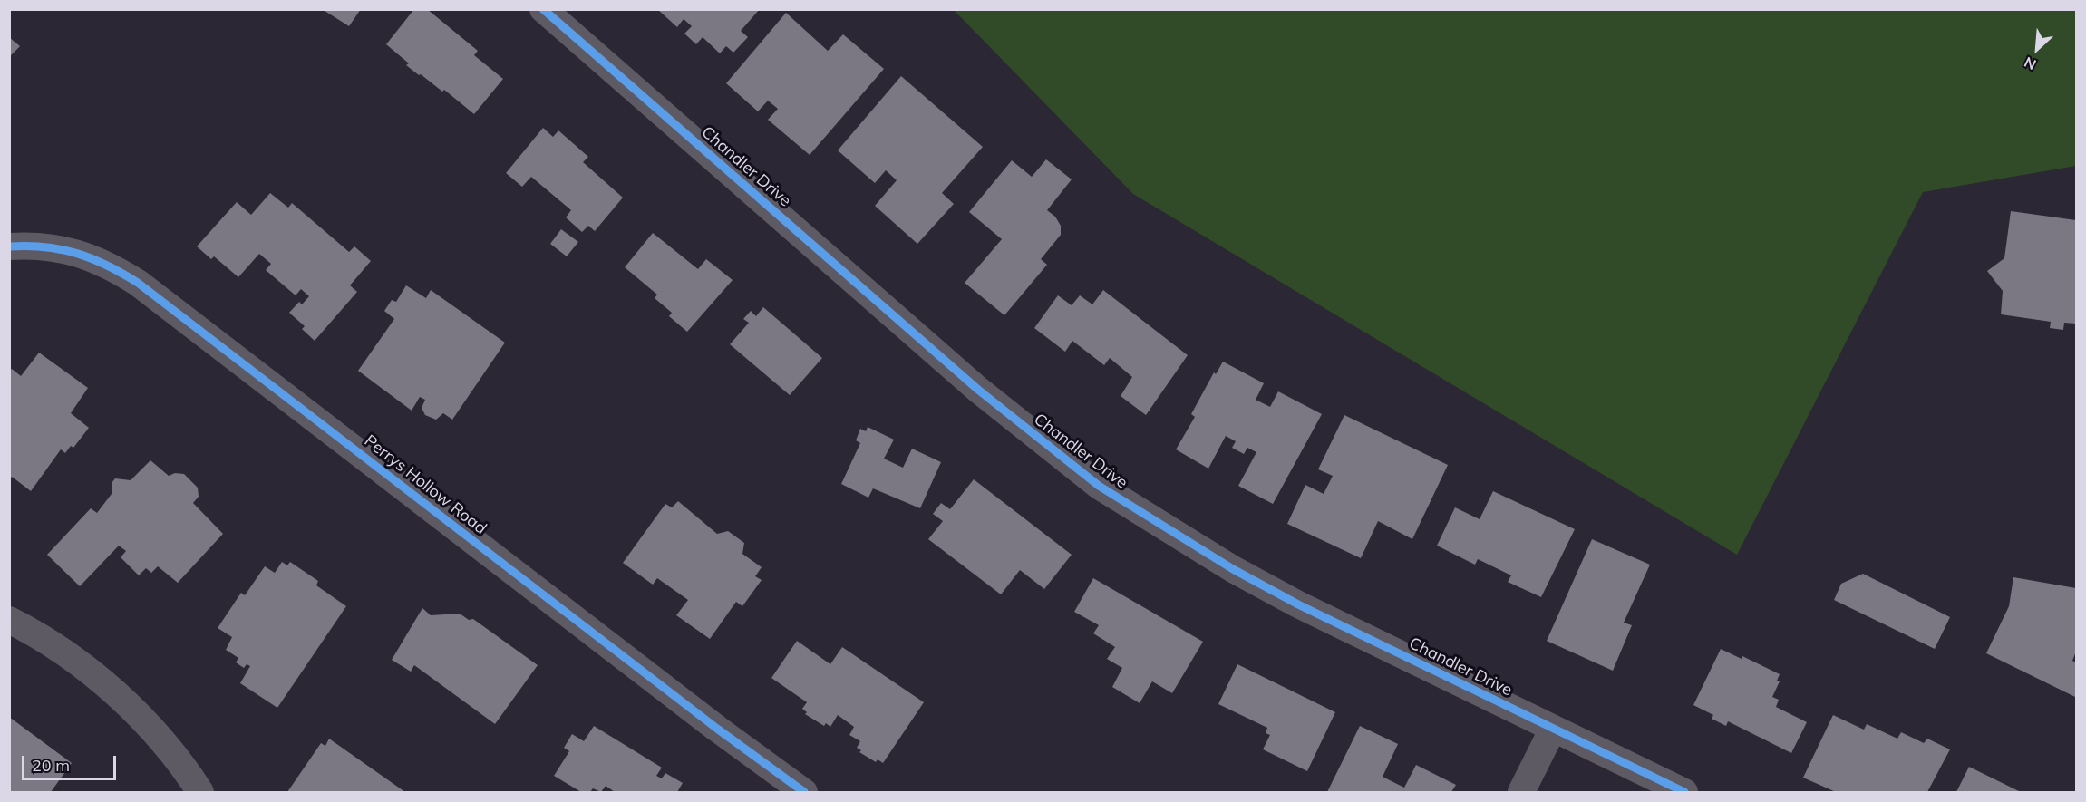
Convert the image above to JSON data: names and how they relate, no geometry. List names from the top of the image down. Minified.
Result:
{"streets":{"street":["Chandler Drive","Perrys Hollow Road"]},"scale_bar":"20 m","north":"bottom left"}
